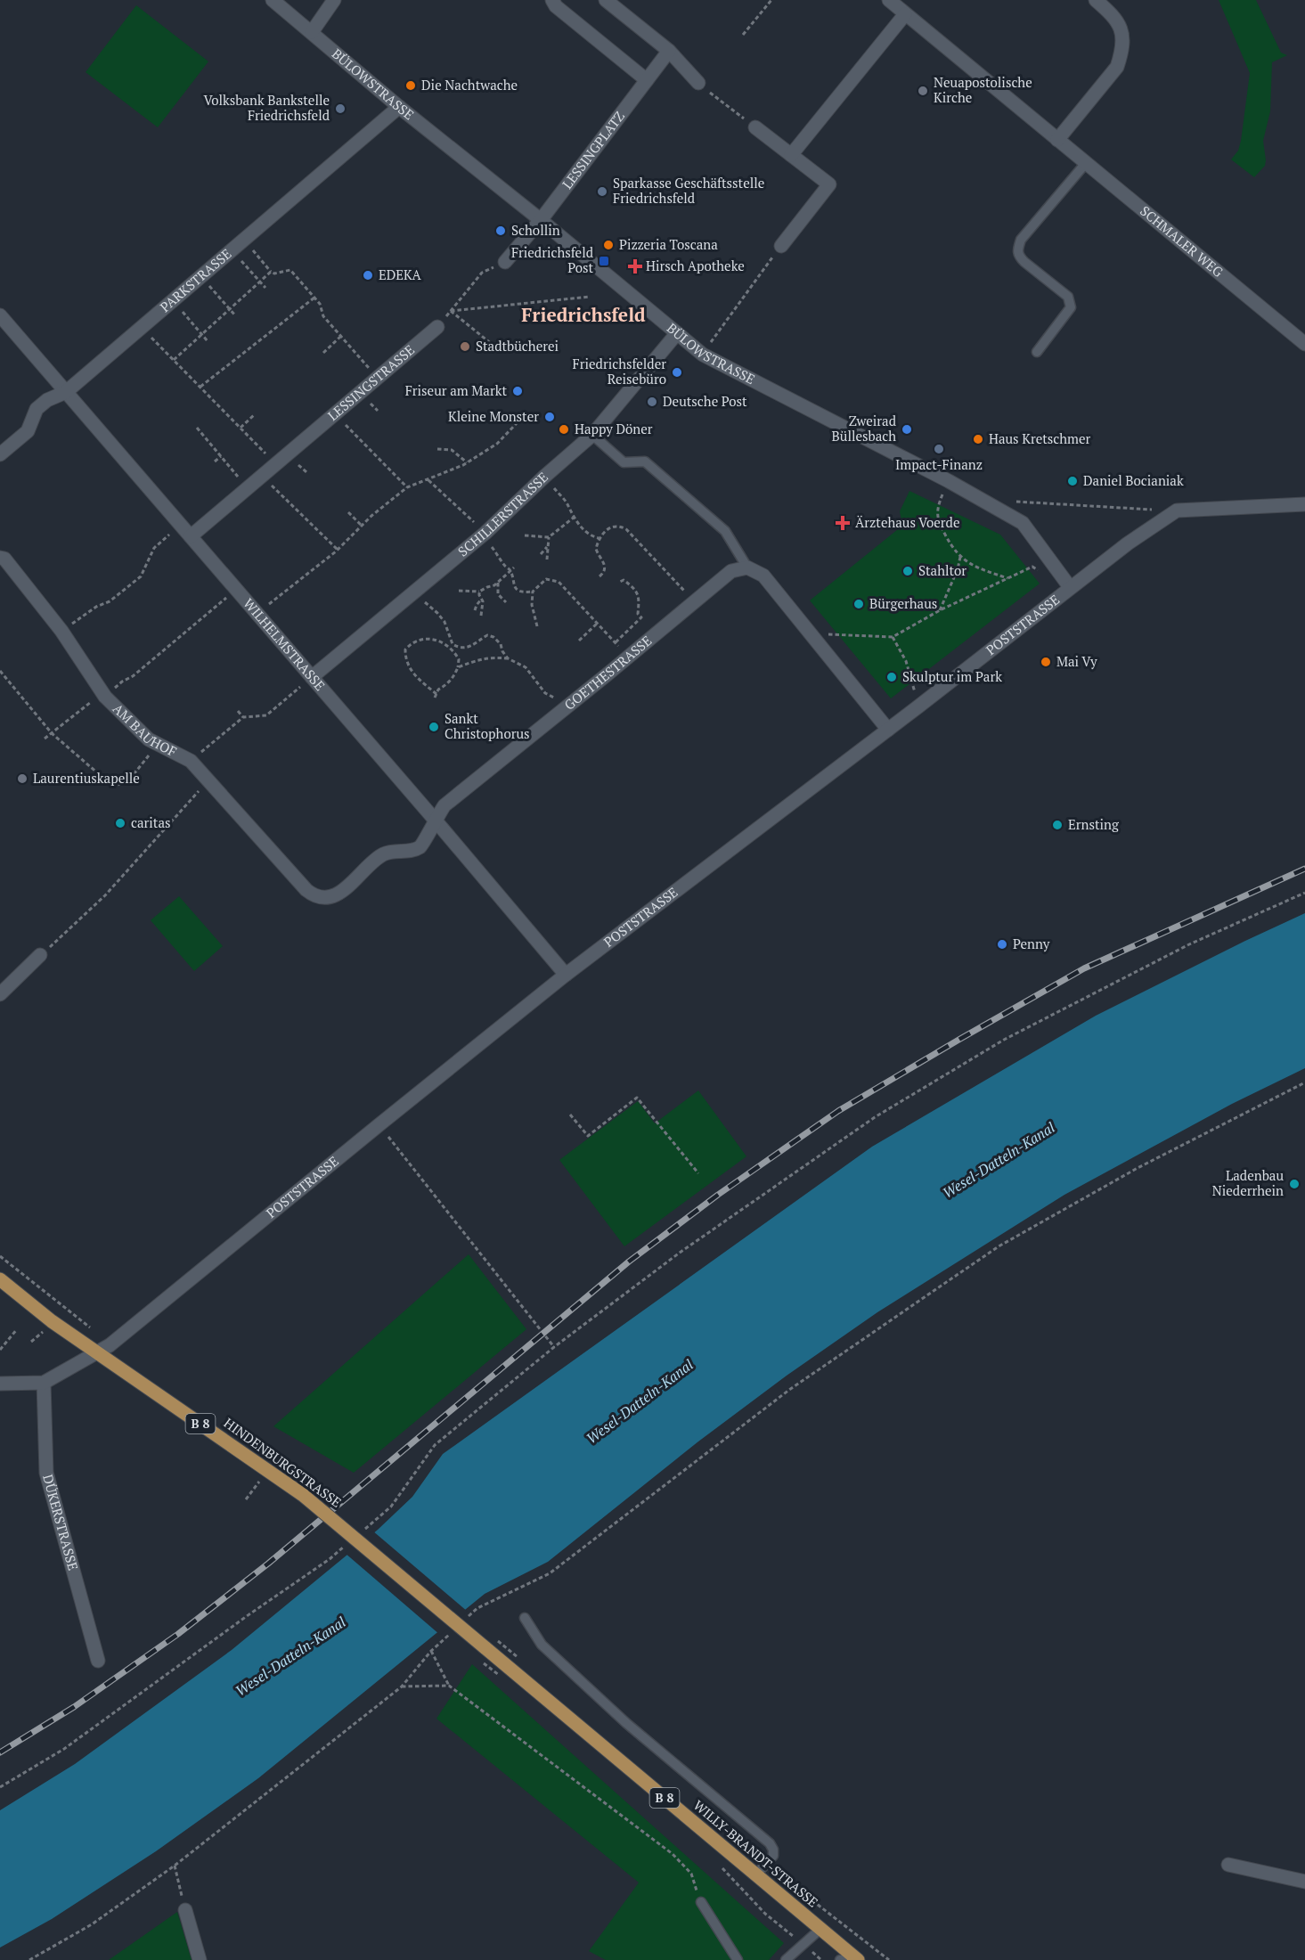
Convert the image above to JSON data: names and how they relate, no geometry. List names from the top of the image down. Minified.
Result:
{"streets":{"main road":["B 8","HINDENBURGSTRASSE","WILLY-BRANDT-STRASSE"],"street":["BÜLOWSTRASSE","LESSINGPLATZ","SCHMALER WEG","PARKSTRASSE","LESSINGSTRASSE","SCHILLERSTRASSE","POSTSTRASSE","WILHELMSTRASSE","GOETHESTRASSE","AM BAUHOF","DÜKERSTRASSE"]},"crossings":[["BÜLOWSTRASSE","LESSINGPLATZ"],["BÜLOWSTRASSE","PARKSTRASSE"],["BÜLOWSTRASSE","SCHILLERSTRASSE"],["BÜLOWSTRASSE","POSTSTRASSE"],["PARKSTRASSE","WILHELMSTRASSE"],["LESSINGSTRASSE","WILHELMSTRASSE"],["SCHILLERSTRASSE","WILHELMSTRASSE"],["POSTSTRASSE","WILHELMSTRASSE"],["POSTSTRASSE","HINDENBURGSTRASSE"],["POSTSTRASSE","DÜKERSTRASSE"],["WILHELMSTRASSE","GOETHESTRASSE"],["GOETHESTRASSE","AM BAUHOF"],["HINDENBURGSTRASSE","WILLY-BRANDT-STRASSE"]],"districts":["Friedrichsfeld"],"water":["Wesel-Datteln-Kanal"],"places":{"other":["Die Nachtwache","Neuapostolische Kirche","Volksbank Bankstelle Friedrichsfeld","Sparkasse Geschäftsstelle Friedrichsfeld","Schollin","Pizzeria Toscana","EDEKA","Stadtbücherei","Friedrichsfelder Reisebüro","Friseur am Markt","Deutsche Post","Kleine Monster","Happy Döner","Zweirad Büllesbach","Haus Kretschmer","Impact-Finanz","Daniel Bocianiak","Stahltor","Bürgerhaus","Mai Vy","Skulptur im Park","Sankt Christophorus","Laurentiuskapelle","caritas","Ernsting","Penny","Ladenbau Niederrhein"],"transit":["Friedrichsfeld Post"],"health":["Hirsch Apotheke","Ärztehaus Voerde"]}}
